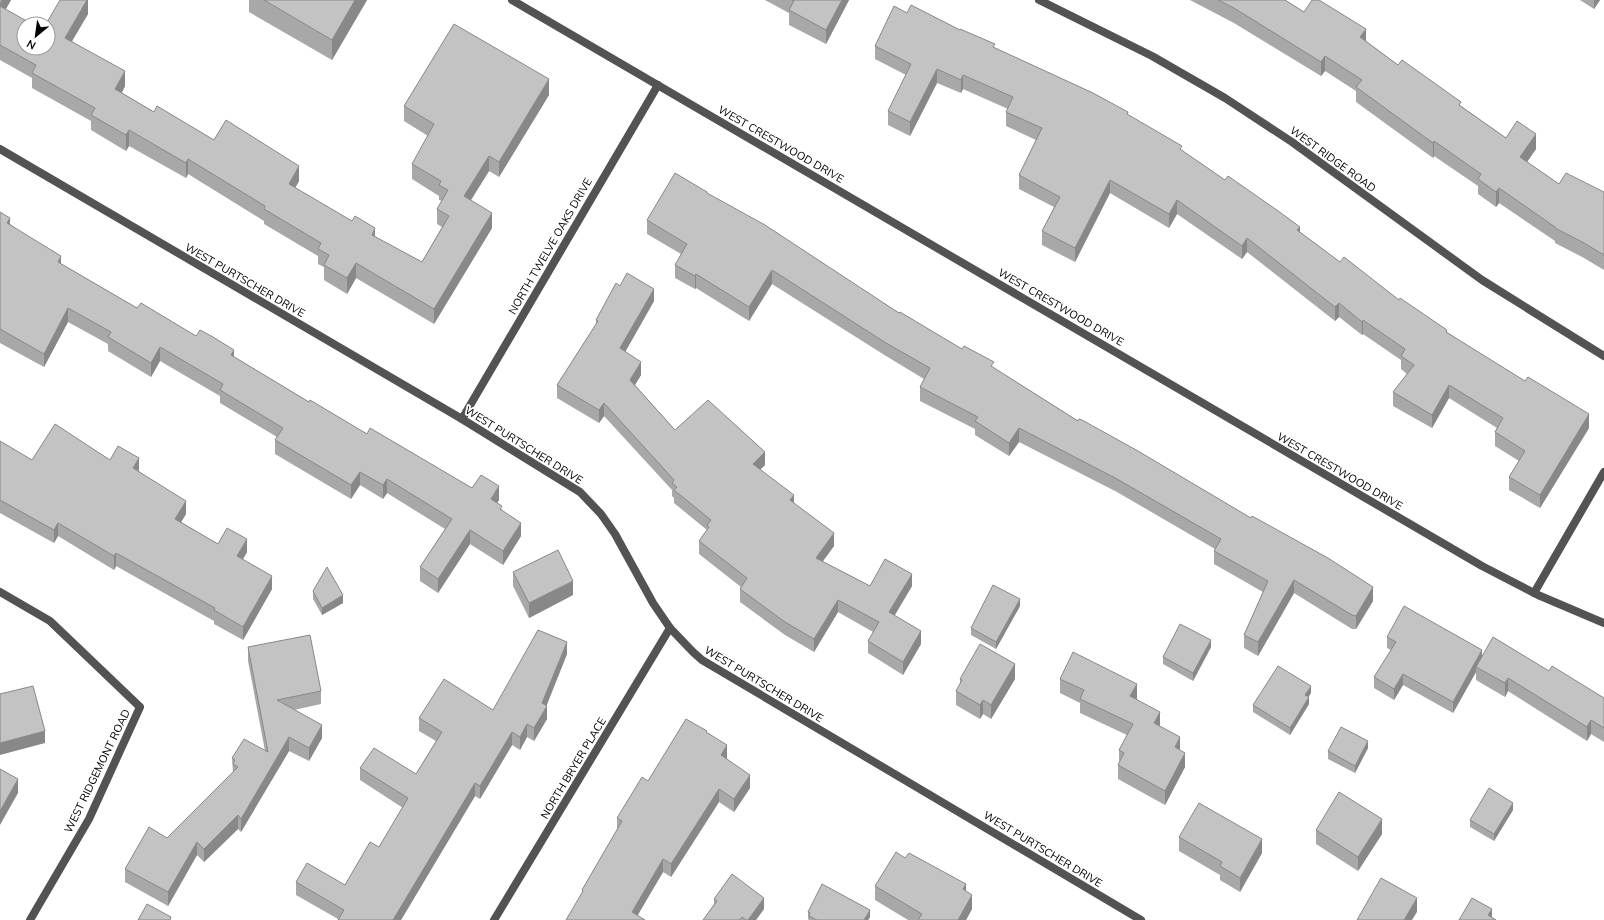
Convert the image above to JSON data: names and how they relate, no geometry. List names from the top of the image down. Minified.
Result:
{"streets":{"street":["WEST CRESTWOOD DRIVE","WEST RIDGE ROAD","NORTH TWELVE OAKS DRIVE","WEST PURTSCHER DRIVE","NORTH BRYER PLACE","WEST RIDGEMONT ROAD"]},"crossings":[["WEST CRESTWOOD DRIVE","NORTH TWELVE OAKS DRIVE"],["NORTH TWELVE OAKS DRIVE","WEST PURTSCHER DRIVE"],["WEST PURTSCHER DRIVE","NORTH BRYER PLACE"]],"north":"bottom left"}
